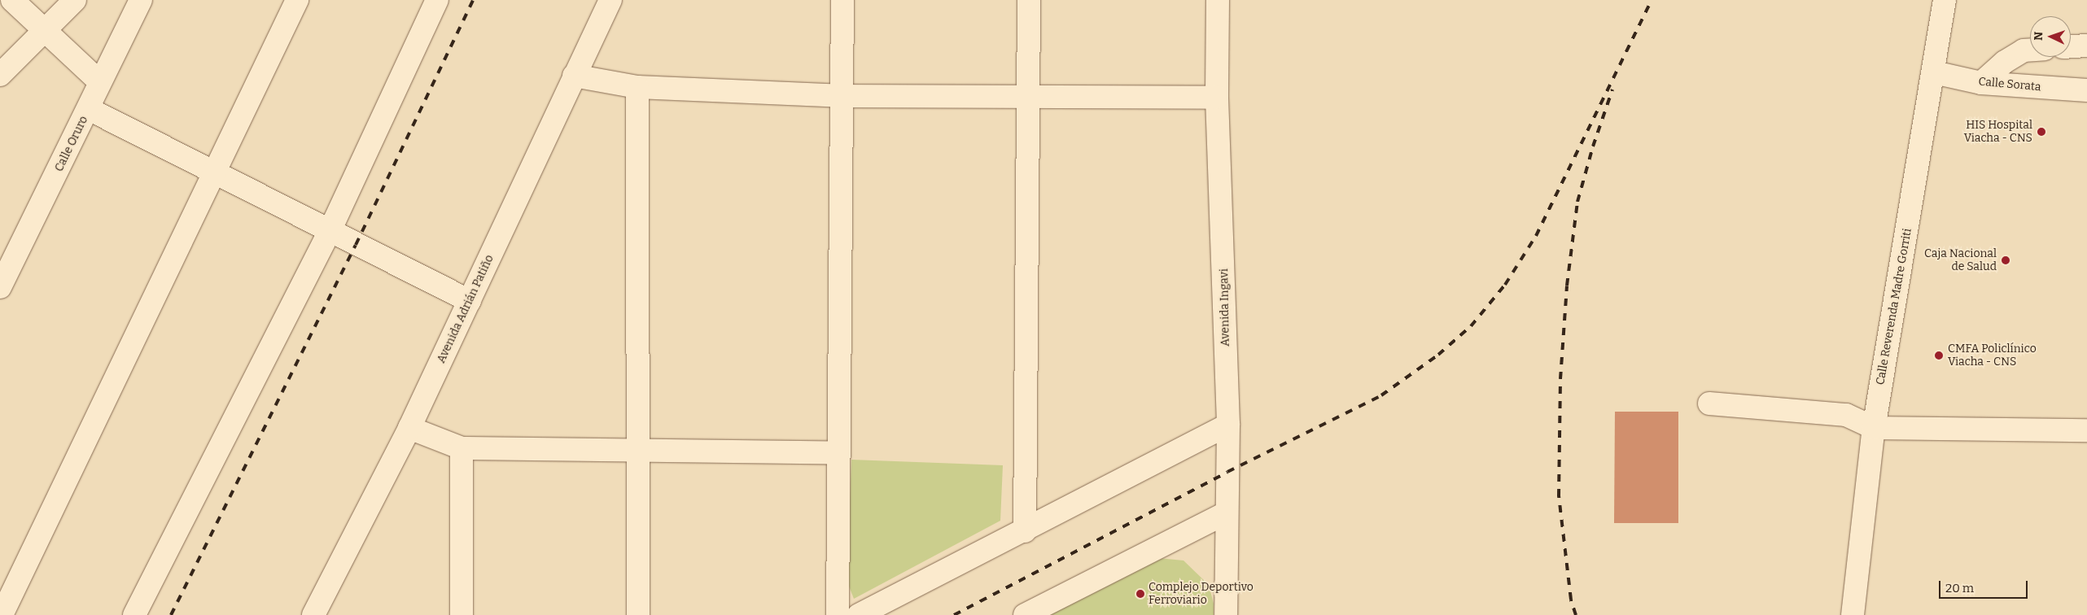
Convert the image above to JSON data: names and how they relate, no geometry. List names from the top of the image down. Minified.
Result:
{"streets":{"street":["Calle Sorata","Calle Oruro","Calle Reverenda Madre Gorriti","Avenida Ingavi","Avenida Adrián Patiño"]},"crossings":[["Calle Sorata","Calle Reverenda Madre Gorriti"]],"places":["HIS Hospital Viacha - CNS","Caja Nacional de Salud","CMFA Policlínico Viacha - CNS","Complejo Deportivo Ferroviario"],"scale_bar":"20 m","north":"left"}
